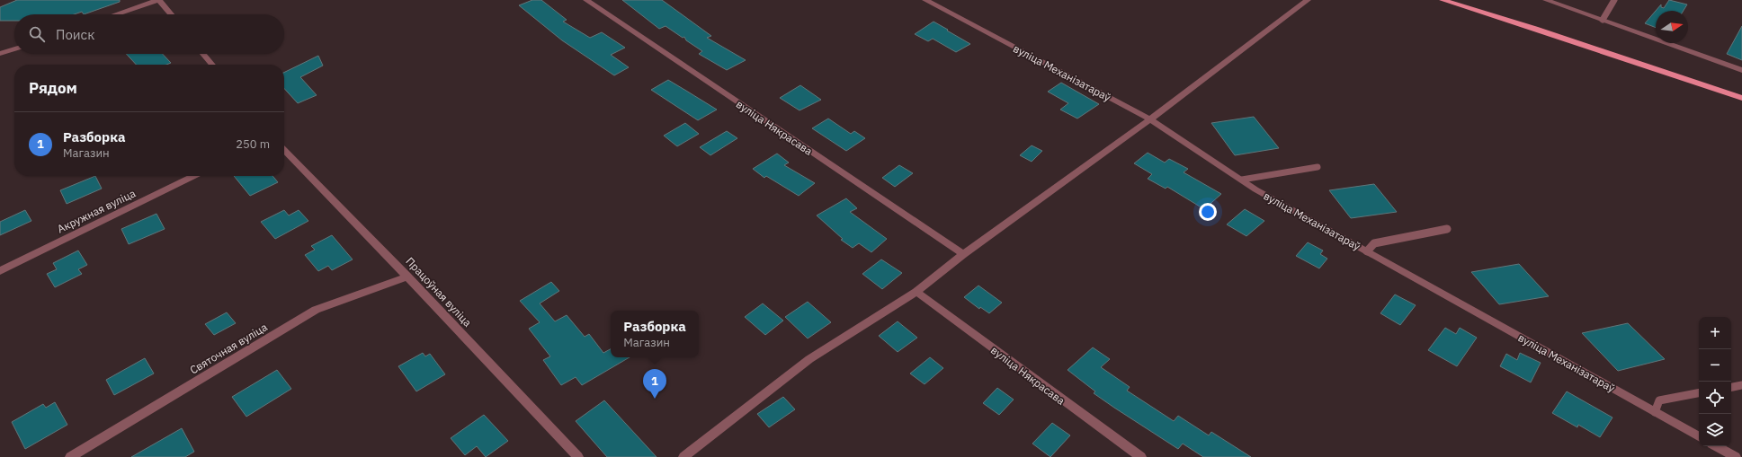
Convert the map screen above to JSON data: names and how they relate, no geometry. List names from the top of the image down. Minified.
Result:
{"streets":{"street":["вуліца Механізатараў","вуліца Някрасава","Акружная вуліца","Працоўная вуліца","Святочная вуліца"]},"crossings":[["Працоўная вуліца","Святочная вуліца"]],"north":"right","page":{"search":"Поиск","heading":"Рядом","list":[{"mark":"1","name":"Разборка","note":"Магазин","value":"250 m"}],"popup":["Разборка","Магазин"],"map_buttons":["+","−"],"pins":"1"}}
